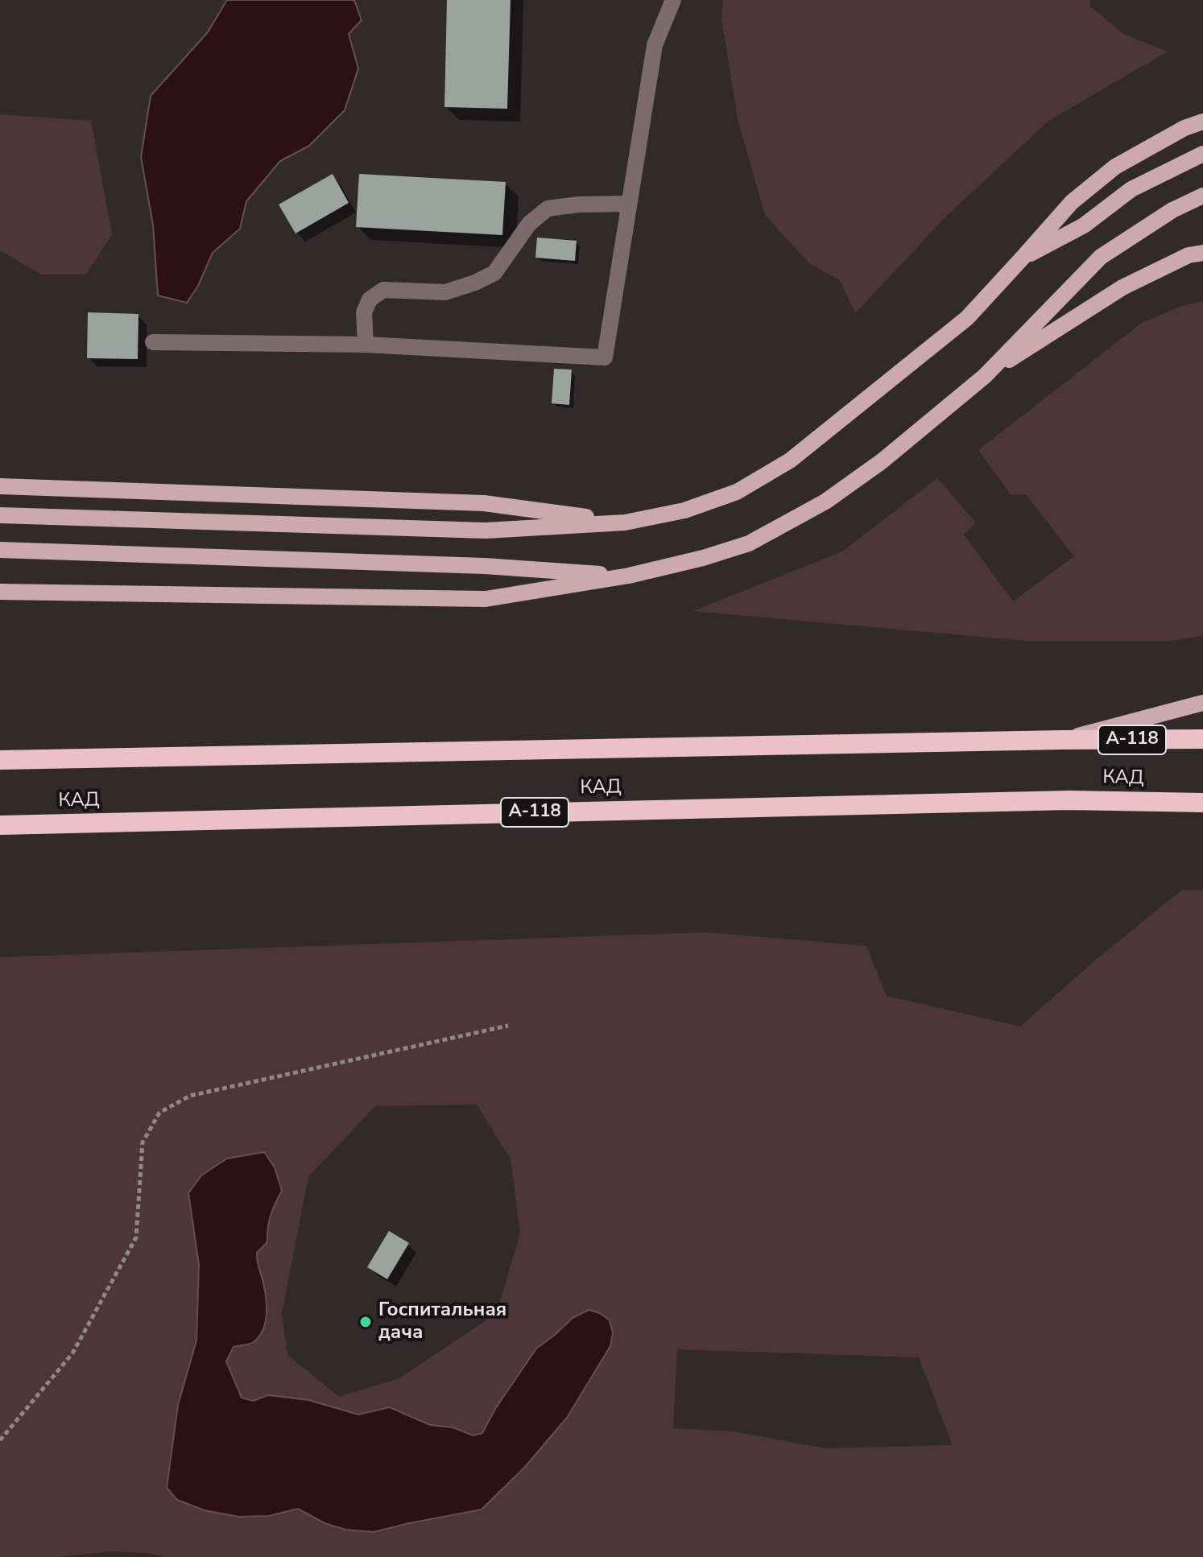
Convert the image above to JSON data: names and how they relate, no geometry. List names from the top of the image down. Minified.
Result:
{"streets":{"highway":["А-118","КАД"]},"places":["Госпитальная дача"]}
